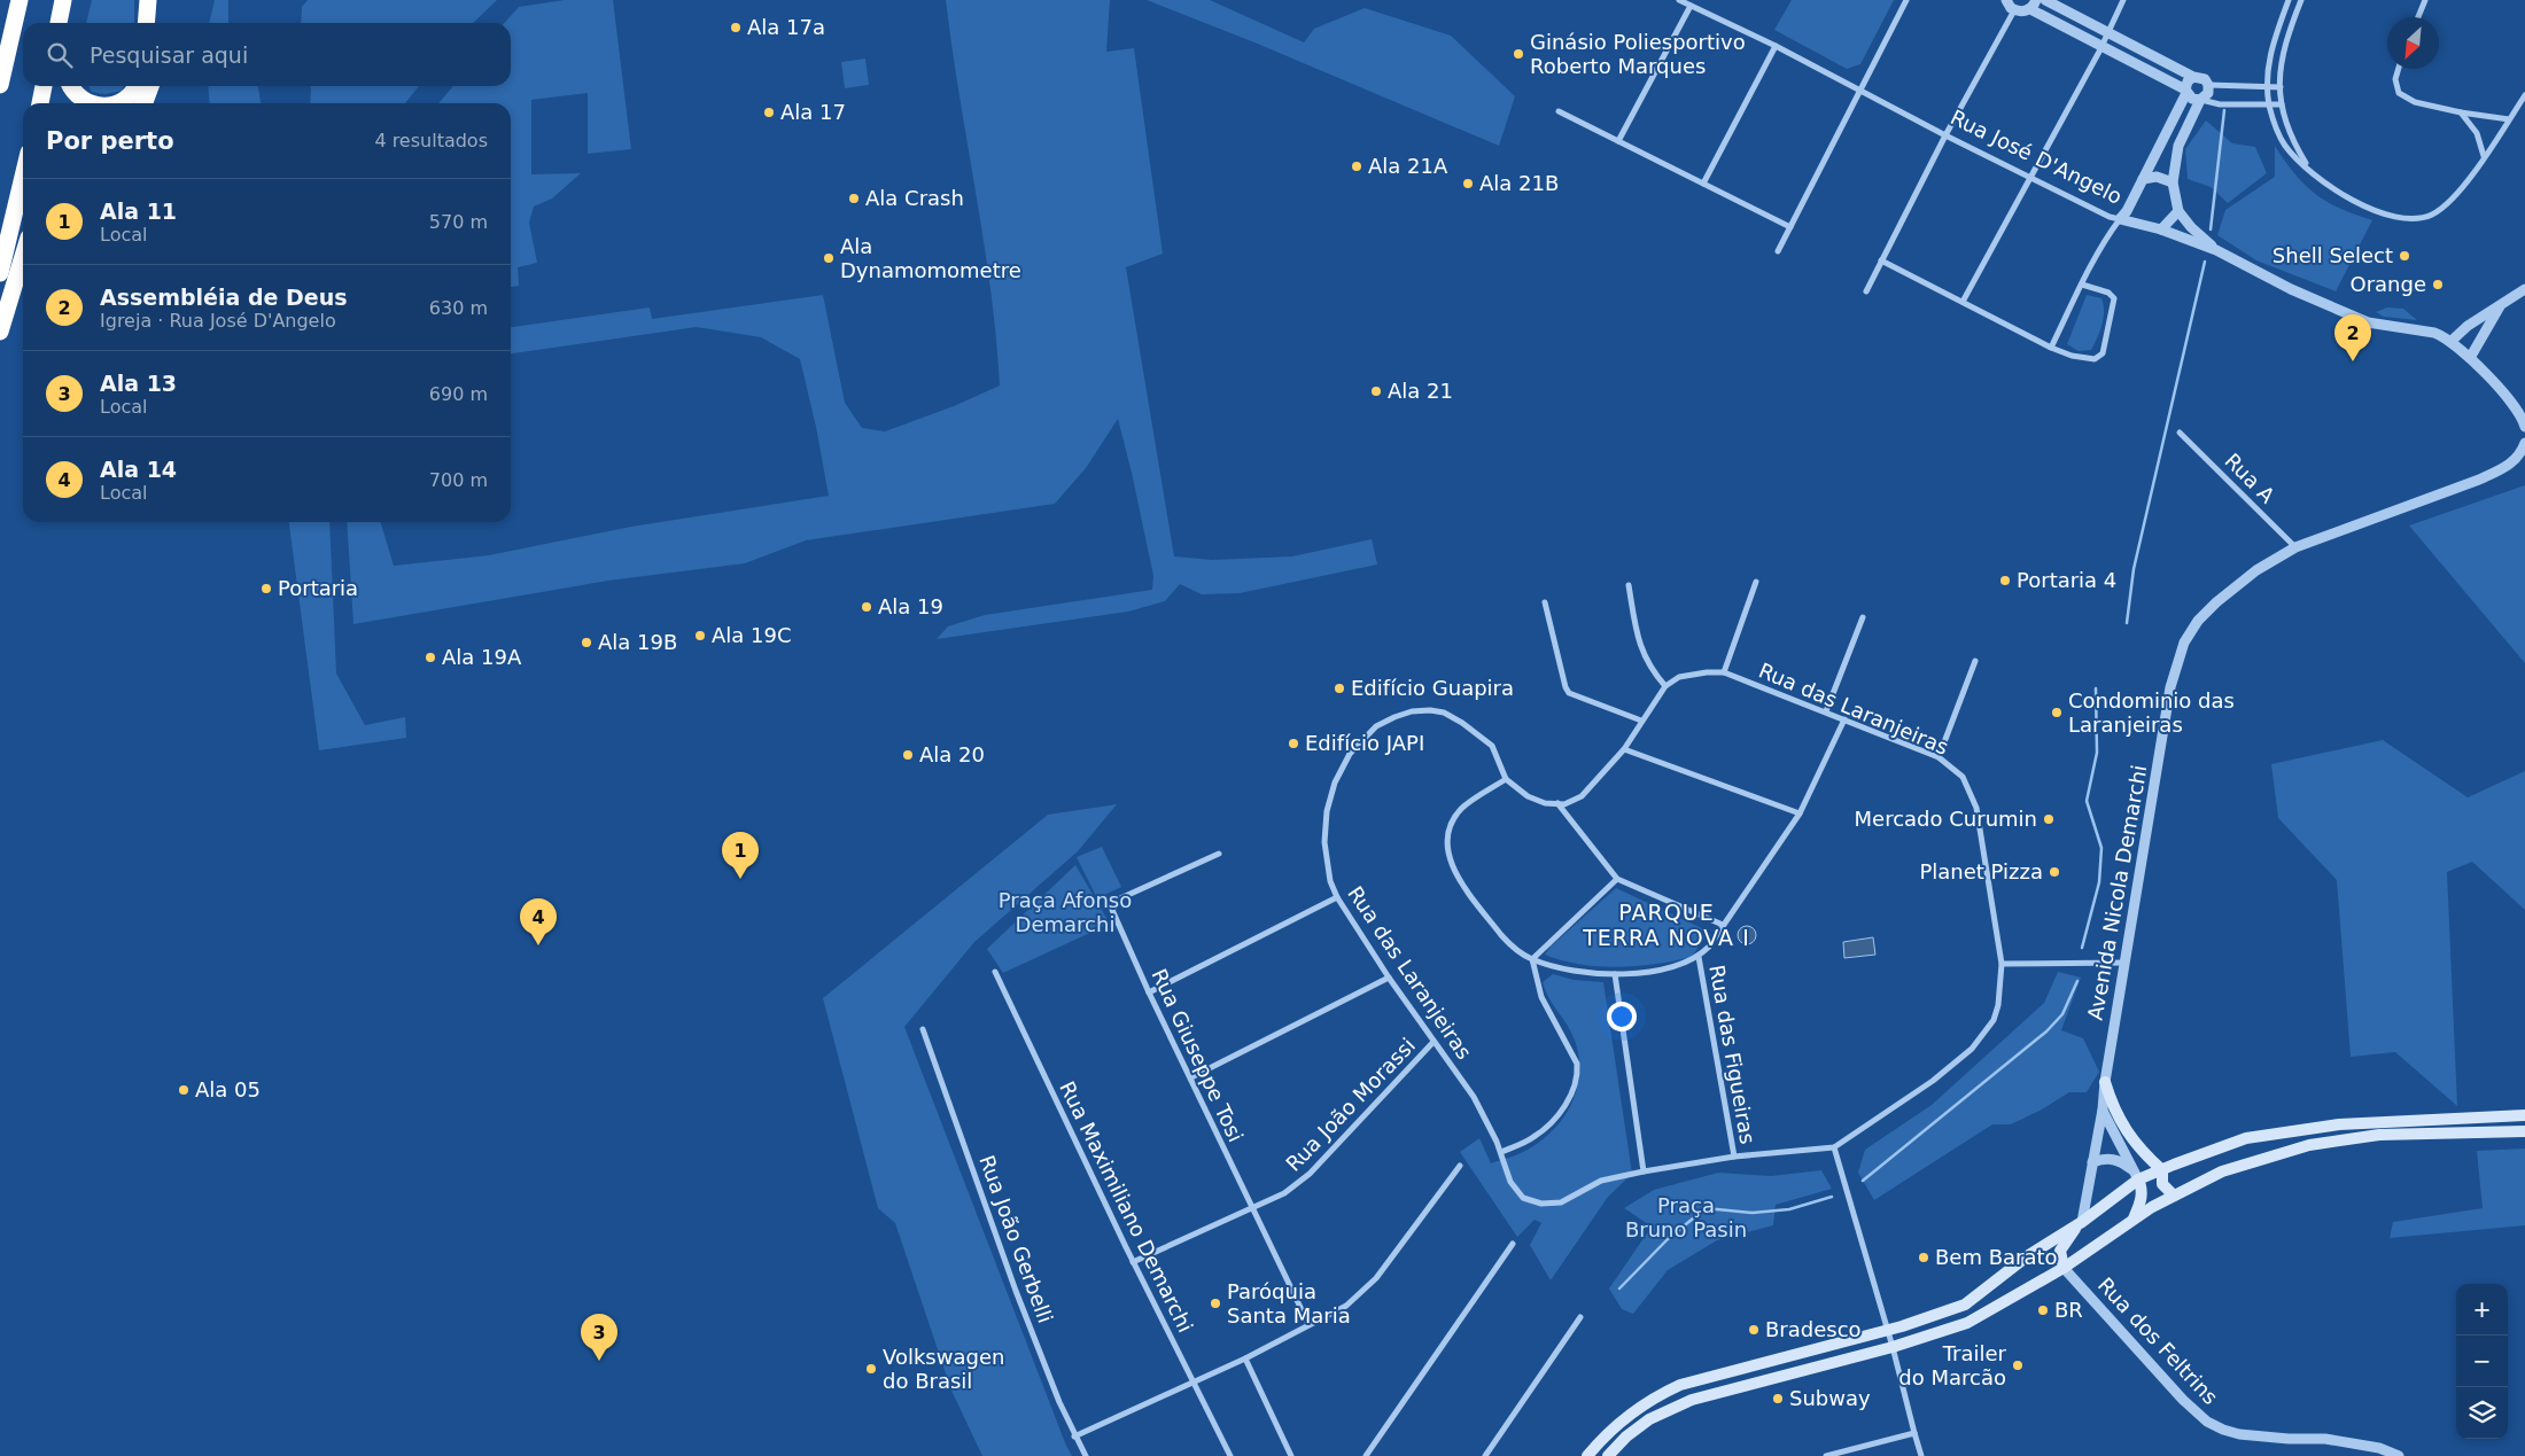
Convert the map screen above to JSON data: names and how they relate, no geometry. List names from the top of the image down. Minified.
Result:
{"streets":{"street":["Rua José D'Angelo","Rua A","Rua das Laranjeiras","Avenida Nicola Demarchi","Rua das Figueiras","Rua Giuseppe Tosi","Rua João Morassi","Rua Maximiliano Demarchi","Rua João Gerbelli","Rua dos Feltrins"]},"crossings":[["Rua A","Avenida Nicola Demarchi"],["Rua das Laranjeiras","Rua das Figueiras"],["Rua das Laranjeiras","Rua João Morassi"],["Rua Giuseppe Tosi","Rua João Morassi"],["Rua João Morassi","Rua Maximiliano Demarchi"]],"districts":["PARQUE TERRA NOVA I"],"parks":["Praça Afonso Demarchi","Praça Bruno Pasin"],"places":["Ala 17a","Ginásio Poliesportivo Roberto Marques","Ala 17","Ala 21A","Ala 21B","Ala Crash","Shell Select","Ala Dynamomometre","Orange","Ala 21","Portaria 4","Portaria","Ala 19","Ala 19C","Ala 19B","Ala 19A","Edifício Guapira","Condominio das Laranjeiras","Edifício JAPI","Ala 20","Mercado Curumin","Planet Pizza","Ala 05","Bem Barato","Paróquia Santa Maria","BR","Bradesco","Trailer do Marcão","Volkswagen do Brasil","Subway"],"north":"bottom left","page":{"search":"Pesquisar aqui","heading":["Por perto","4 resultados"],"list":[{"mark":"1","name":"Ala 11","note":"Local","value":"570 m"},{"mark":"2","name":"Assembléia de Deus","note":"Igreja · Rua José D'Angelo","value":"630 m"},{"mark":"3","name":"Ala 13","note":"Local","value":"690 m"},{"mark":"4","name":"Ala 14","note":"Local","value":"700 m"}],"pins":["2","1","4","3"],"map_buttons":["+","−"]}}
